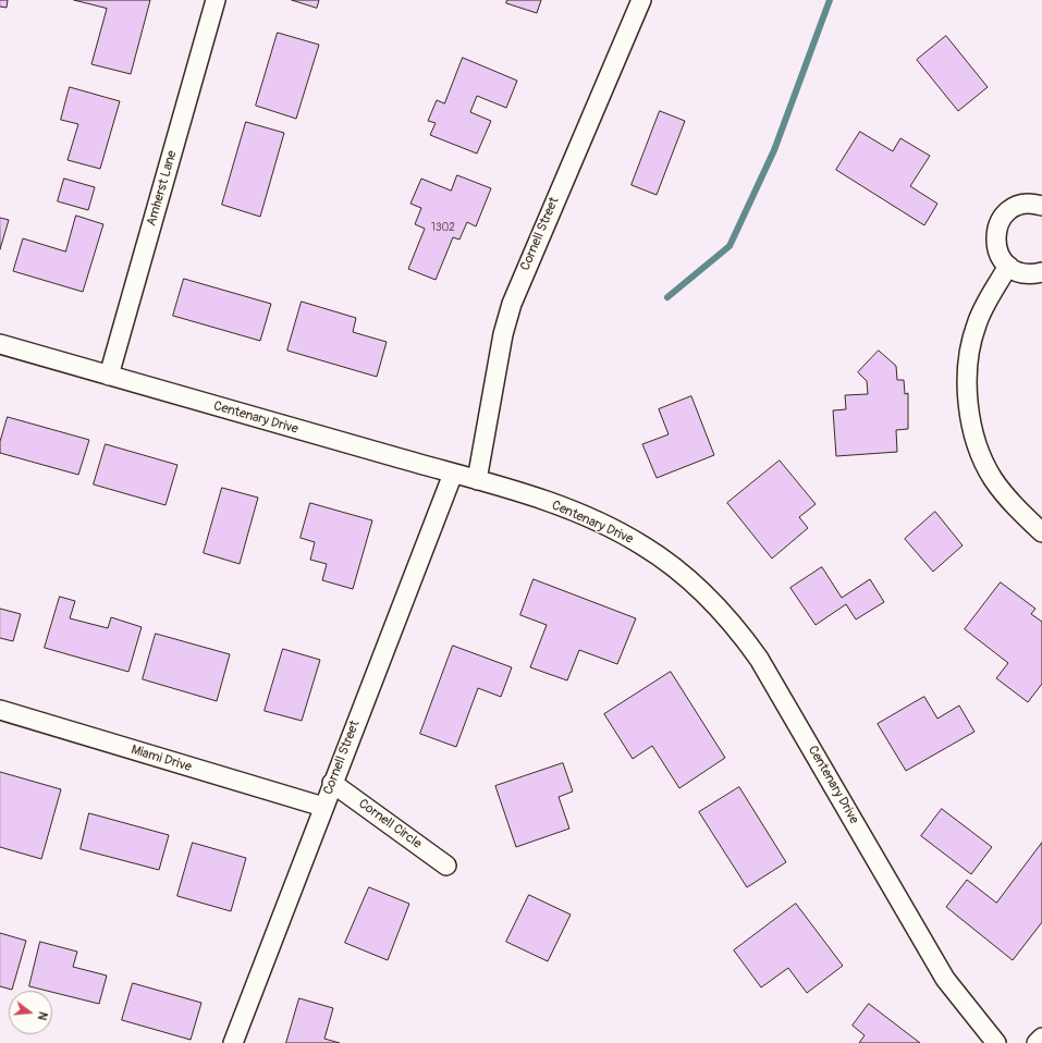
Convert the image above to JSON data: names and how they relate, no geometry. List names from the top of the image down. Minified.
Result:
{"streets":{"street":["Amherst Lane","Cornell Street","Centenary Drive","Miami Drive","Cornell Circle"]},"crossings":[["Amherst Lane","Centenary Drive"],["Cornell Street","Centenary Drive"],["Cornell Street","Miami Drive"],["Cornell Street","Cornell Circle"]],"house_numbers":["1302"],"north":"right"}
